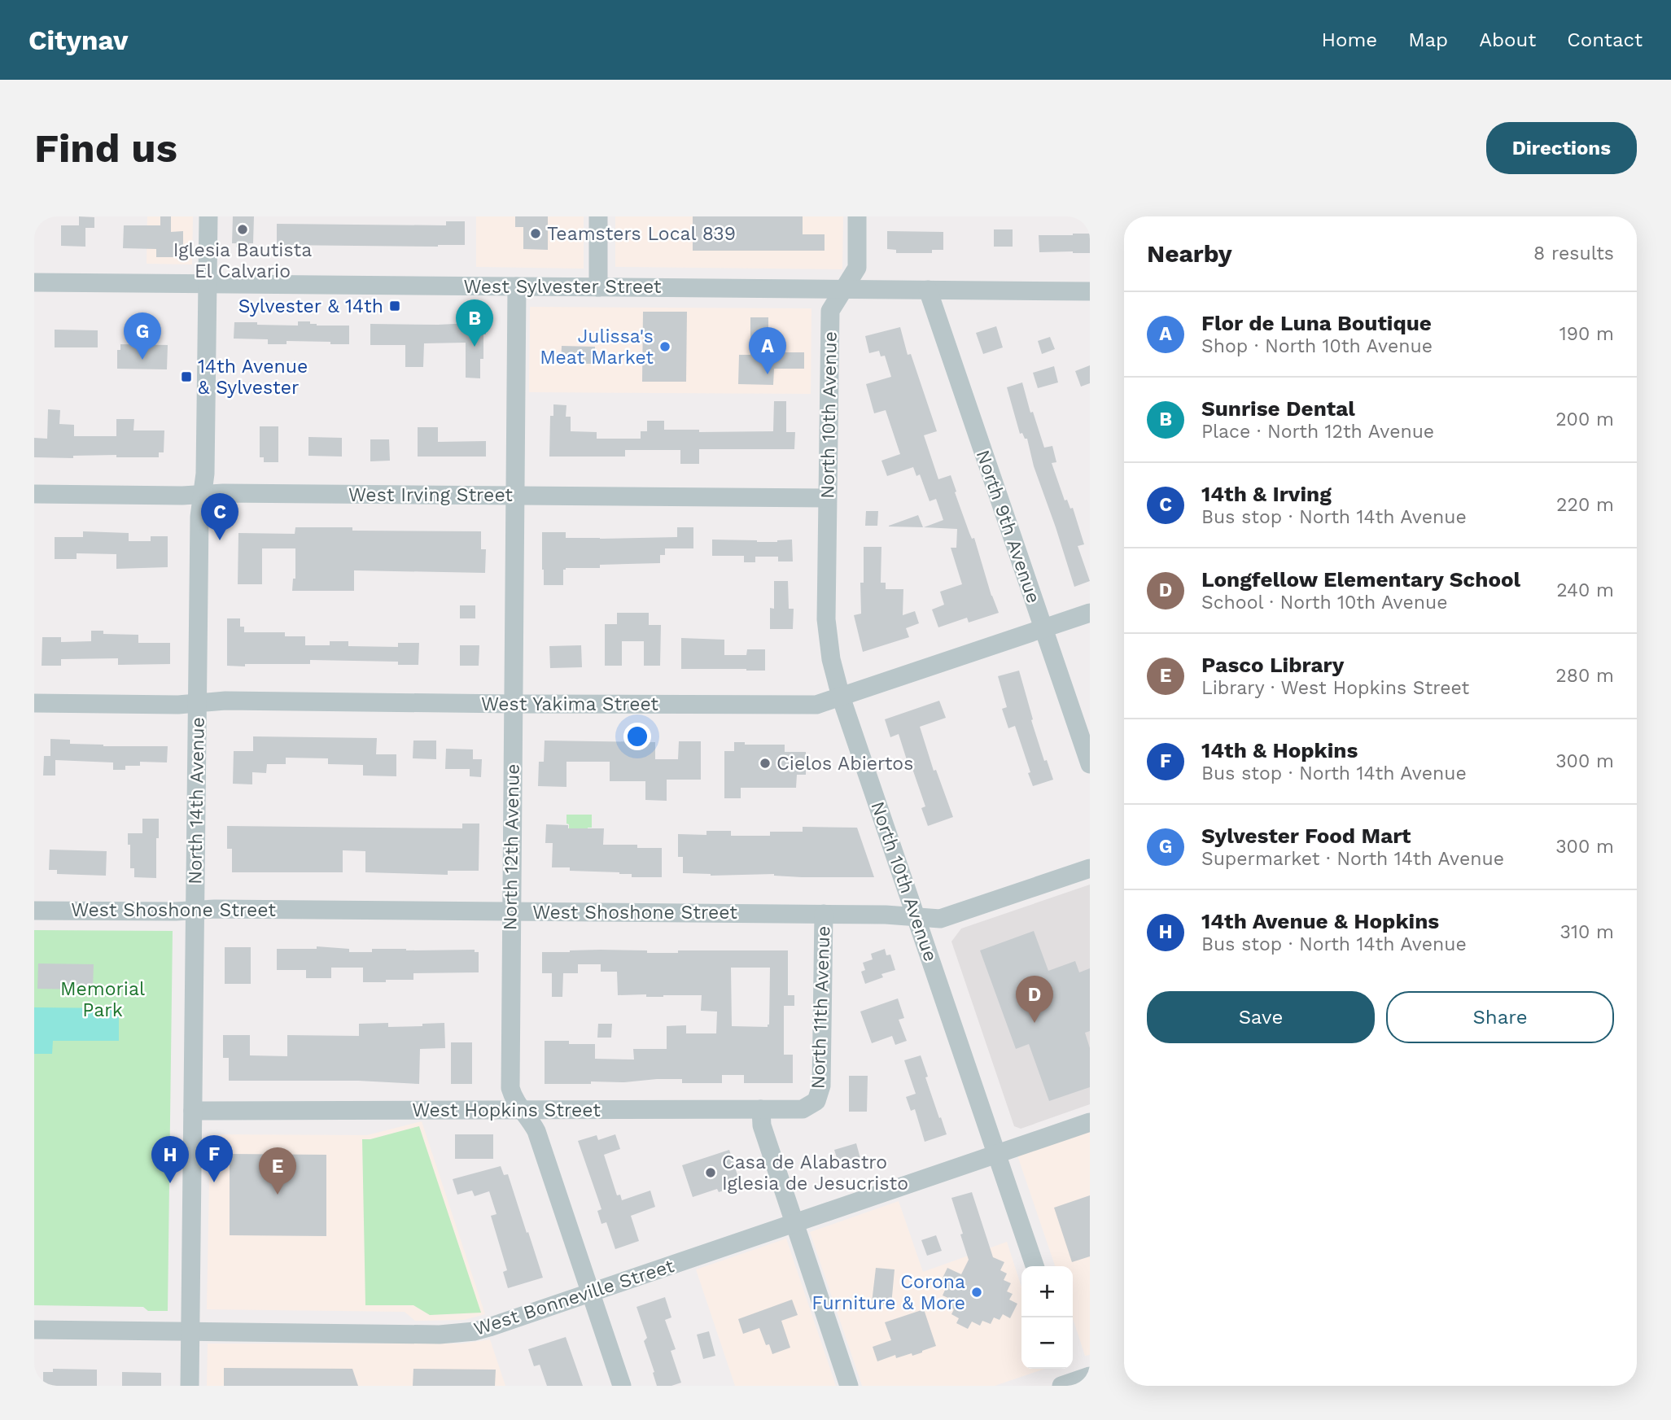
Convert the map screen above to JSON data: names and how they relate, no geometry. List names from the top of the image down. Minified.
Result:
{"streets":{"street":["West Sylvester Street","North 10th Avenue","West Irving Street","North 9th Avenue","West Yakima Street","North 14th Avenue","North 12th Avenue","West Shoshone Street","North 11th Avenue","West Hopkins Street","West Bonneville Street"]},"crossings":[["West Sylvester Street","North 10th Avenue"],["West Sylvester Street","North 9th Avenue"],["West Sylvester Street","North 14th Avenue"],["West Sylvester Street","North 12th Avenue"],["North 10th Avenue","West Irving Street"],["North 10th Avenue","West Yakima Street"],["North 10th Avenue","West Shoshone Street"],["North 10th Avenue","West Bonneville Street"],["West Irving Street","North 14th Avenue"],["West Irving Street","North 12th Avenue"],["North 9th Avenue","West Yakima Street"],["West Yakima Street","North 14th Avenue"],["West Yakima Street","North 12th Avenue"],["North 14th Avenue","West Shoshone Street"],["North 14th Avenue","West Hopkins Street"],["North 14th Avenue","West Bonneville Street"],["North 12th Avenue","West Shoshone Street"],["North 12th Avenue","West Hopkins Street"],["North 12th Avenue","West Bonneville Street"],["West Shoshone Street","North 11th Avenue"],["North 11th Avenue","West Hopkins Street"]],"parks":["Memorial Park"],"places":{"other":["Iglesia Bautista El Calvario","Teamsters Local 839","Julissa's Meat Market","Cielos Abiertos","Casa de Alabastro Iglesia de Jesucristo","Corona Furniture & More"],"transit":["Sylvester & 14th","14th Avenue & Sylvester"]},"page":{"header":"Citynav","nav":["Home","Map","About","Contact"],"buttons":["Directions",["Save","Share"]],"title":"Find us","heading":["Nearby","8 results"],"list":[{"mark":"A","name":"Flor de Luna Boutique","note":"Shop · North 10th Avenue","value":"190 m"},{"mark":"B","name":"Sunrise Dental","note":"Place · North 12th Avenue","value":"200 m"},{"mark":"C","name":"14th & Irving","note":"Bus stop · North 14th Avenue","value":"220 m"},{"mark":"D","name":"Longfellow Elementary School","note":"School · North 10th Avenue","value":"240 m"},{"mark":"E","name":"Pasco Library","note":"Library · West Hopkins Street","value":"280 m"},{"mark":"F","name":"14th & Hopkins","note":"Bus stop · North 14th Avenue","value":"300 m"},{"mark":"G","name":"Sylvester Food Mart","note":"Supermarket · North 14th Avenue","value":"300 m"},{"mark":"H","name":"14th Avenue & Hopkins","note":"Bus stop · North 14th Avenue","value":"310 m"}],"pins":["B","G","A","C","D","F","H","E"],"map_buttons":["+","−"]}}
